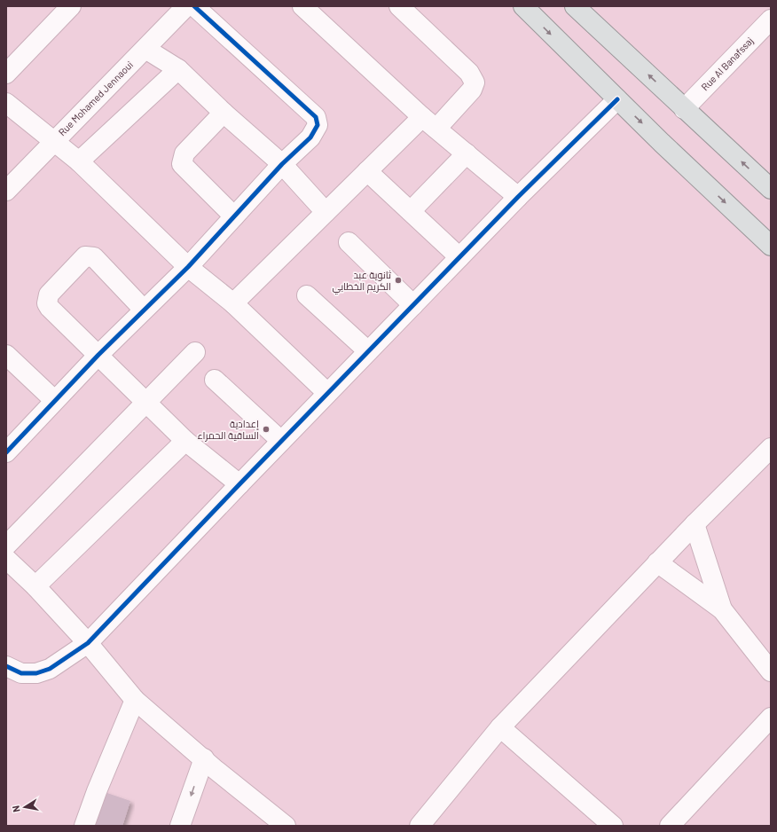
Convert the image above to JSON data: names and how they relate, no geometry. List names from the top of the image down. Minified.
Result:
{"streets":{"street":["Rue Al Banafssaj","Rue Mohamed Jennaoui"]},"places":["ثانوية عبد الكريم الخطابي","إعدادية الساقية الحمراء"],"north":"left"}
